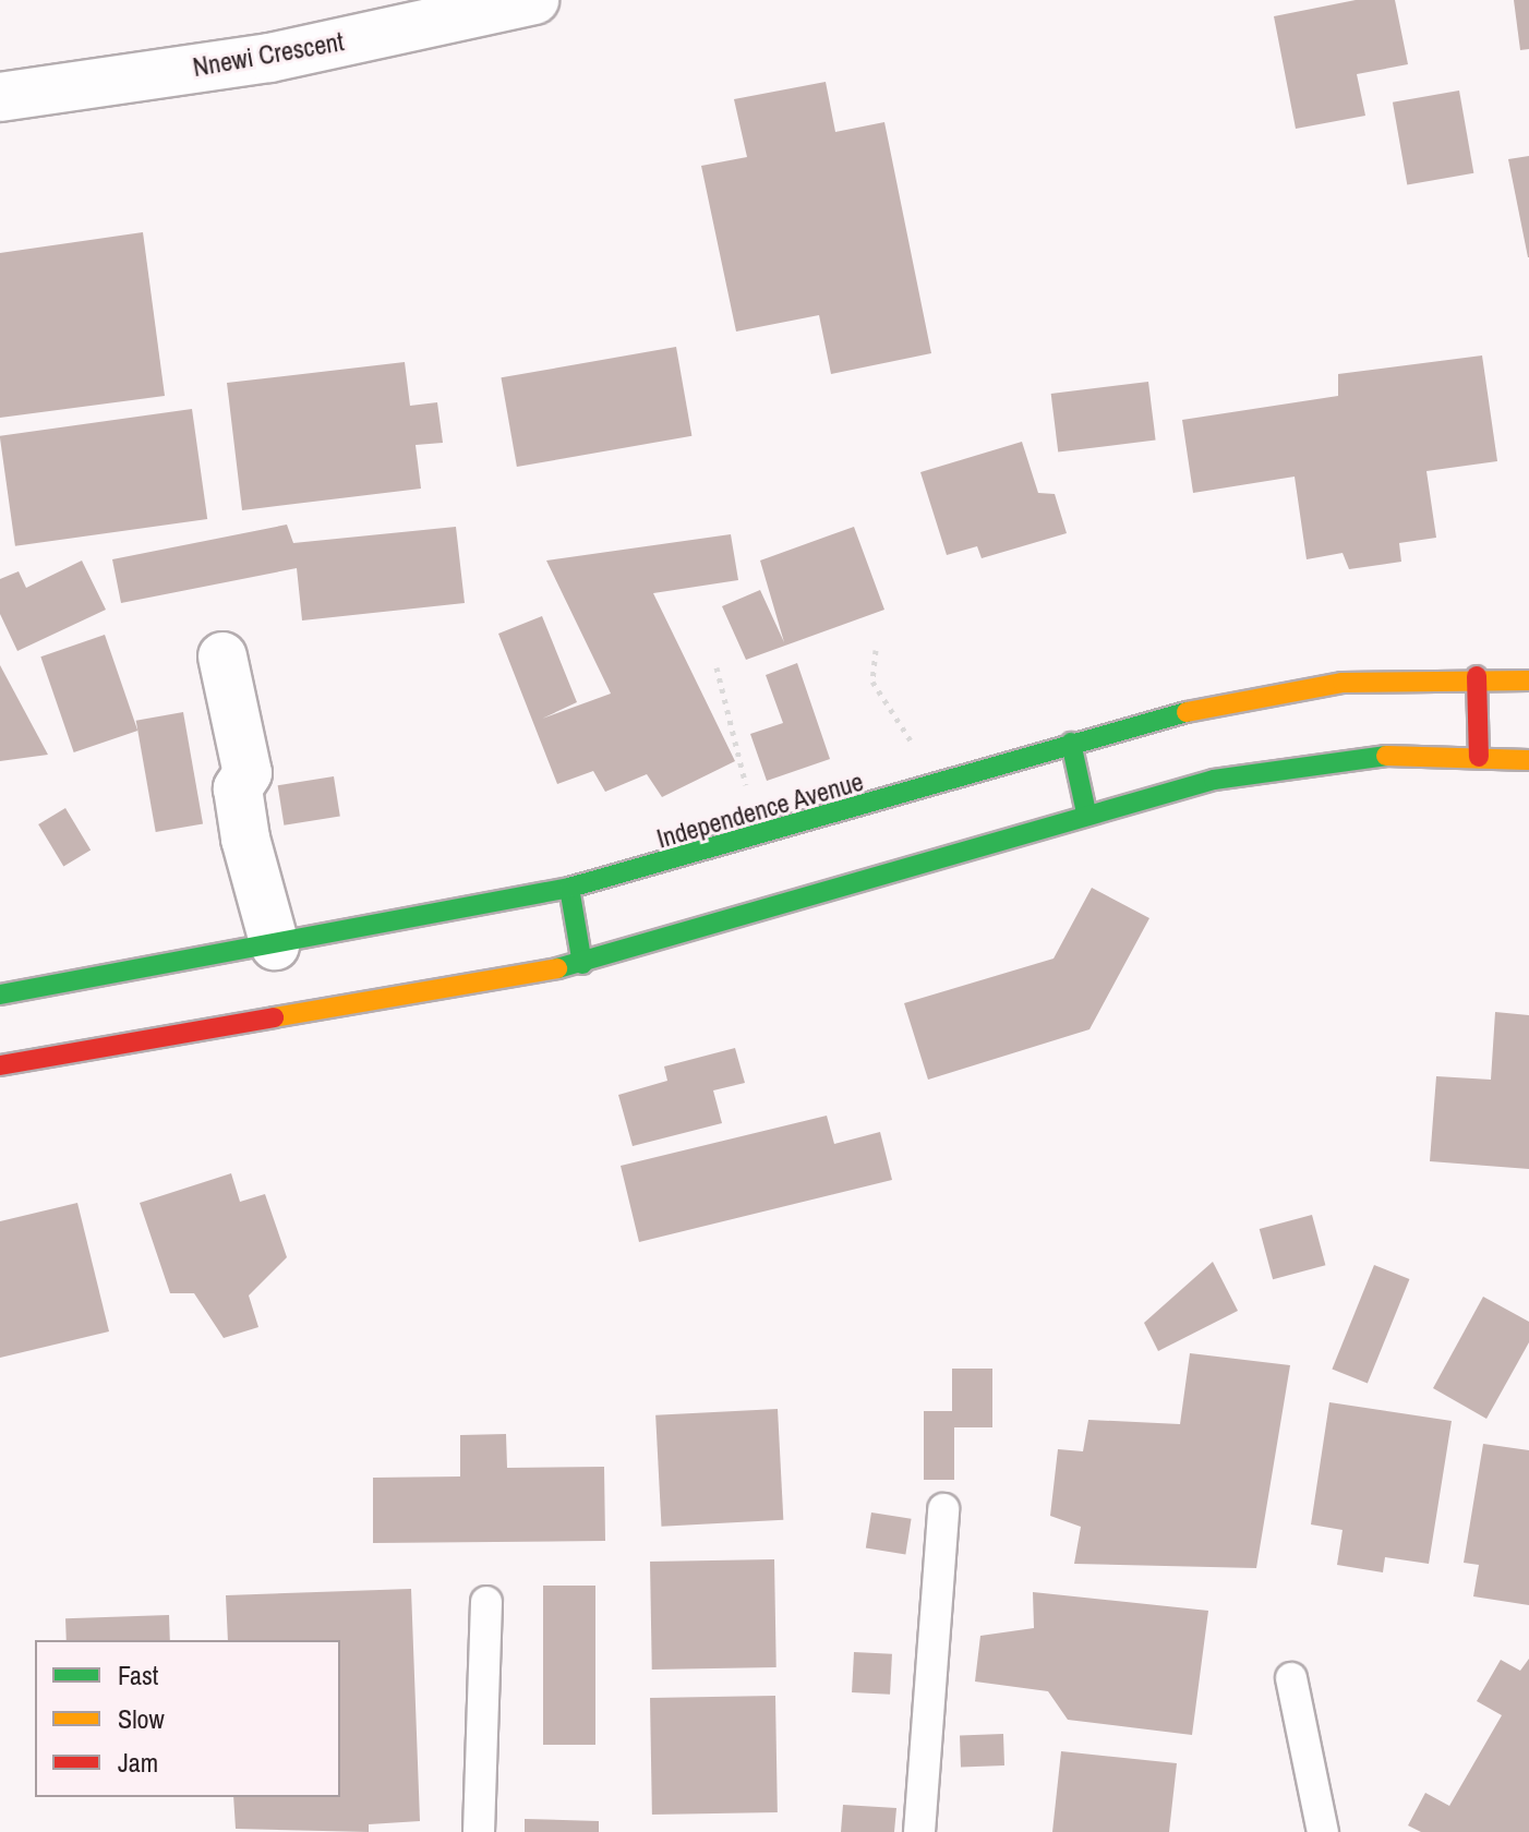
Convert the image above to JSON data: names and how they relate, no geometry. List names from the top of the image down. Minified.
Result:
{"streets":{"main road":["Independence Avenue"],"street":["Nnewi Crescent"]},"legend":["Fast","Slow","Jam"]}
